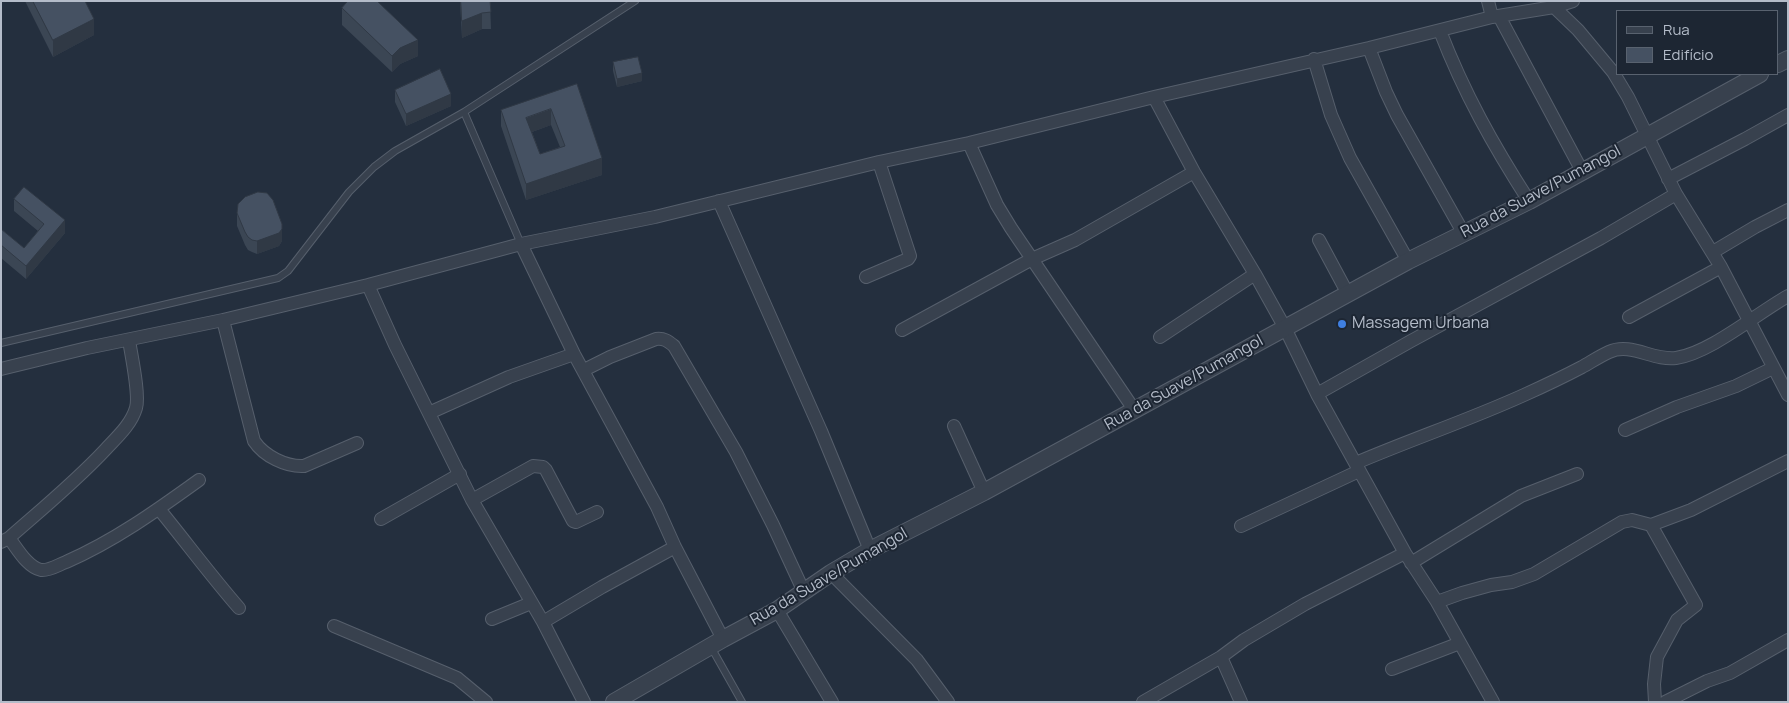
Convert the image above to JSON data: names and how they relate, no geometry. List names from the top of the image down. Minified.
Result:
{"streets":{"street":["Rua da Suave/Pumangol"]},"places":["Massagem Urbana"],"legend":["Rua","Edifício"]}
